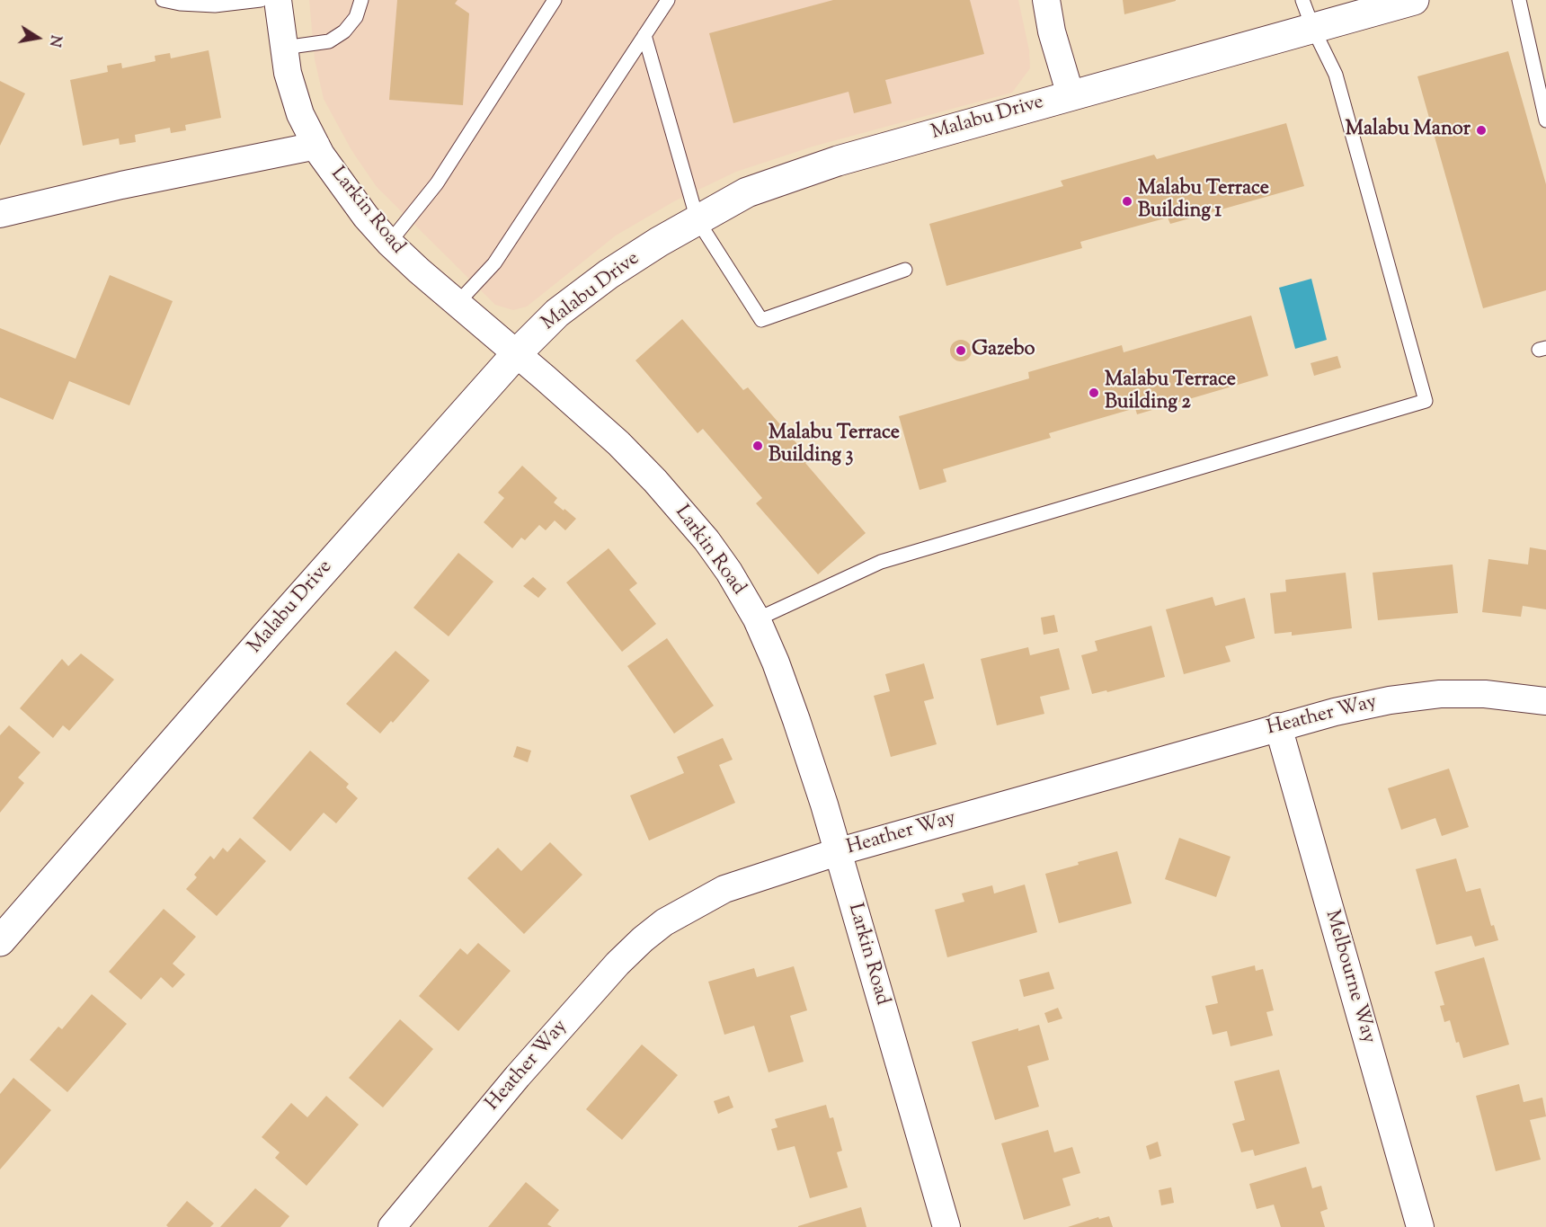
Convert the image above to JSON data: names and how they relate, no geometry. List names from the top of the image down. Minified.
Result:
{"streets":{"street":["Malabu Drive","Larkin Road","Heather Way","Melbourne Way"]},"crossings":[["Malabu Drive","Larkin Road"],["Larkin Road","Heather Way"],["Heather Way","Melbourne Way"]],"places":["Malabu Manor","Malabu Terrace Building 1","Gazebo","Malabu Terrace Building 2","Malabu Terrace Building 3"],"north":"right"}
